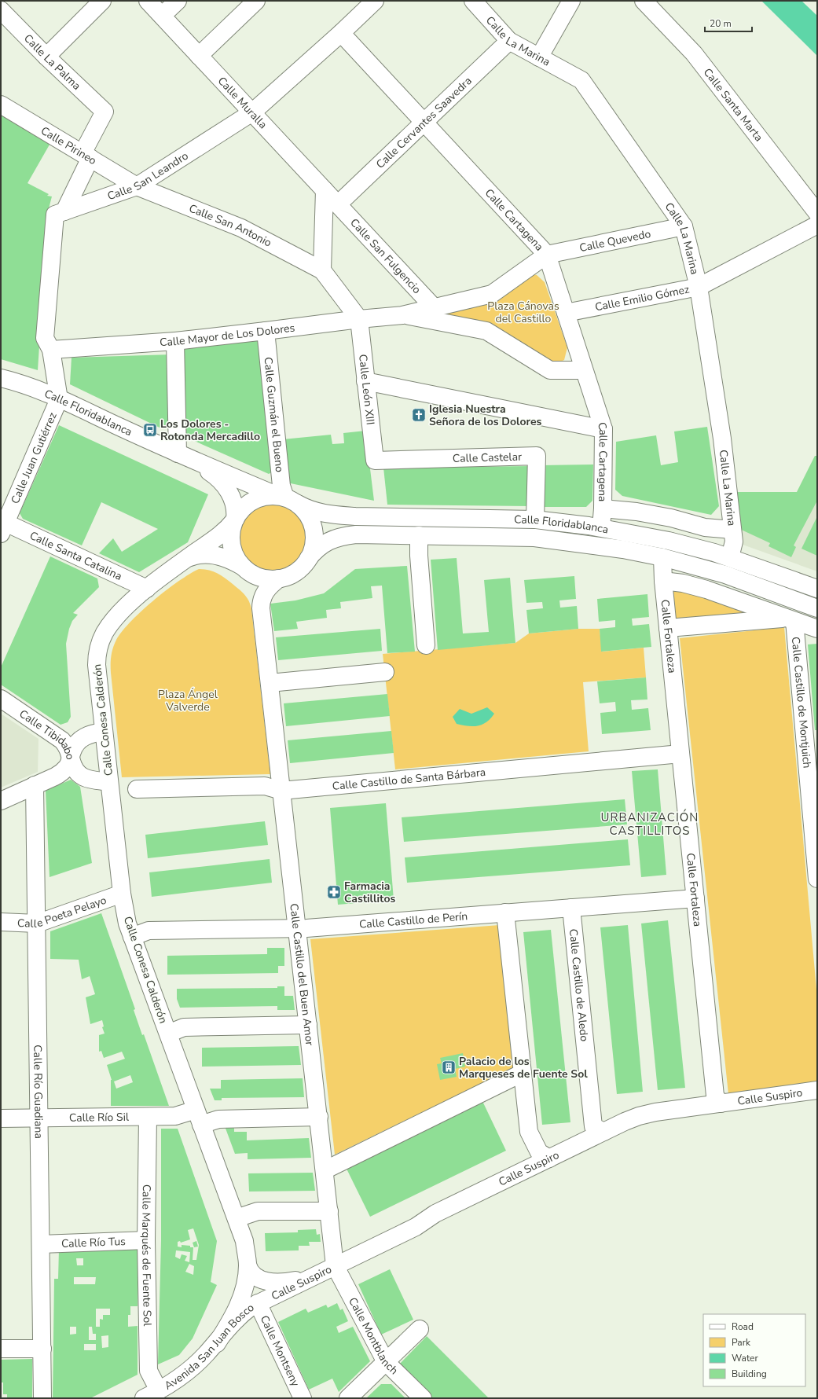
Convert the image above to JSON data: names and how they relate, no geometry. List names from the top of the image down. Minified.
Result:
{"streets":{"street":["Calle La Marina","Calle La Palma","Calle Muralla","Calle Santa Marta","Calle Cervantes Saavedra","Calle Pirineo","Calle San Leandro","Calle Cartagena","Calle San Antonio","Calle Quevedo","Calle San Fulgencio","Calle Emilio Gómez","Calle Mayor de Los Dolores","Calle León XIII","Calle Floridablanca","Calle Guzmán el Bueno","Calle Castelar","Calle Juan Gutiérrez","Calle Santa Catalina","Calle Fortaleza","Calle Castillo de Montjuich","Calle Conesa Calderón","Calle Tibidabo","Calle Castillo de Santa Bárbara","Calle Poeta Pelayo","Calle Castillo de Perín","Calle Castillo del Buen Amor","Calle Castillo de Aledo","Calle Río Guadiana","Calle Suspiro","Calle Río Sil","Calle Río Tus","Calle Marqués de Fuente Sol","Calle Montblanch","Avenida San Juan Bosco","Calle Montseny"]},"crossings":[["Calle La Marina","Calle Cervantes Saavedra"],["Calle La Marina","Calle Quevedo"],["Calle La Marina","Calle Emilio Gómez"],["Calle La Marina","Calle Floridablanca"],["Calle La Palma","Calle Pirineo"],["Calle Muralla","Calle Cervantes Saavedra"],["Calle Muralla","Calle San Leandro"],["Calle Muralla","Calle San Fulgencio"],["Calle Cervantes Saavedra","Calle Cartagena"],["Calle Cervantes Saavedra","Calle San Fulgencio"],["Calle Pirineo","Calle San Leandro"],["Calle Pirineo","Calle San Antonio"],["Calle San Leandro","Calle Cartagena"],["Calle San Leandro","Calle San Antonio"],["Calle San Leandro","Calle Mayor de Los Dolores"],["Calle San Leandro","Calle Floridablanca"],["Calle San Leandro","Calle Juan Gutiérrez"],["Calle Cartagena","Calle Quevedo"],["Calle Cartagena","Calle Emilio Gómez"],["Calle Cartagena","Calle Floridablanca"],["Calle Mayor de Los Dolores","Calle León XIII"],["Calle Mayor de Los Dolores","Calle Guzmán el Bueno"],["Calle León XIII","Calle Castelar"],["Calle Floridablanca","Calle Guzmán el Bueno"],["Calle Floridablanca","Calle Castelar"],["Calle Floridablanca","Calle Juan Gutiérrez"],["Calle Floridablanca","Calle Fortaleza"],["Calle Floridablanca","Calle Conesa Calderón"],["Calle Floridablanca","Calle Castillo del Buen Amor"],["Calle Guzmán el Bueno","Calle Conesa Calderón"],["Calle Guzmán el Bueno","Calle Castillo del Buen Amor"],["Calle Juan Gutiérrez","Calle Santa Catalina"],["Calle Santa Catalina","Calle Conesa Calderón"],["Calle Fortaleza","Calle Castillo de Santa Bárbara"],["Calle Fortaleza","Calle Castillo de Perín"],["Calle Fortaleza","Calle Suspiro"],["Calle Conesa Calderón","Calle Tibidabo"],["Calle Conesa Calderón","Calle Poeta Pelayo"],["Calle Conesa Calderón","Calle Castillo de Perín"],["Calle Conesa Calderón","Calle Castillo del Buen Amor"],["Calle Conesa Calderón","Calle Río Sil"],["Calle Conesa Calderón","Avenida San Juan Bosco"],["Calle Castillo de Santa Bárbara","Calle Castillo del Buen Amor"],["Calle Poeta Pelayo","Calle Río Guadiana"],["Calle Castillo de Perín","Calle Castillo del Buen Amor"],["Calle Castillo de Perín","Calle Castillo de Aledo"],["Calle Castillo del Buen Amor","Calle Suspiro"],["Calle Castillo del Buen Amor","Calle Río Sil"],["Calle Castillo del Buen Amor","Calle Montblanch"],["Calle Castillo de Aledo","Calle Suspiro"],["Calle Río Guadiana","Calle Río Sil"],["Calle Río Guadiana","Calle Río Tus"],["Calle Suspiro","Calle Montblanch"],["Calle Suspiro","Avenida San Juan Bosco"],["Calle Suspiro","Calle Montseny"],["Calle Río Sil","Calle Marqués de Fuente Sol"],["Calle Río Tus","Calle Marqués de Fuente Sol"],["Calle Marqués de Fuente Sol","Avenida San Juan Bosco"],["Avenida San Juan Bosco","Calle Montseny"]],"districts":["URBANIZACIÓN CASTILLITOS"],"parks":["Plaza Cánovas del Castillo","Plaza Ángel Valverde"],"places":{"church":["Iglesia Nuestra Señora de los Dolores"],"bus stop":["Los Dolores - Rotonda Mercadillo"],"pharmacy":["Farmacia Castillitos"],"building":["Palacio de los Marqueses de Fuente Sol"]},"legend":["Road","Park","Water","Building"],"scale_bar":"20 m"}
